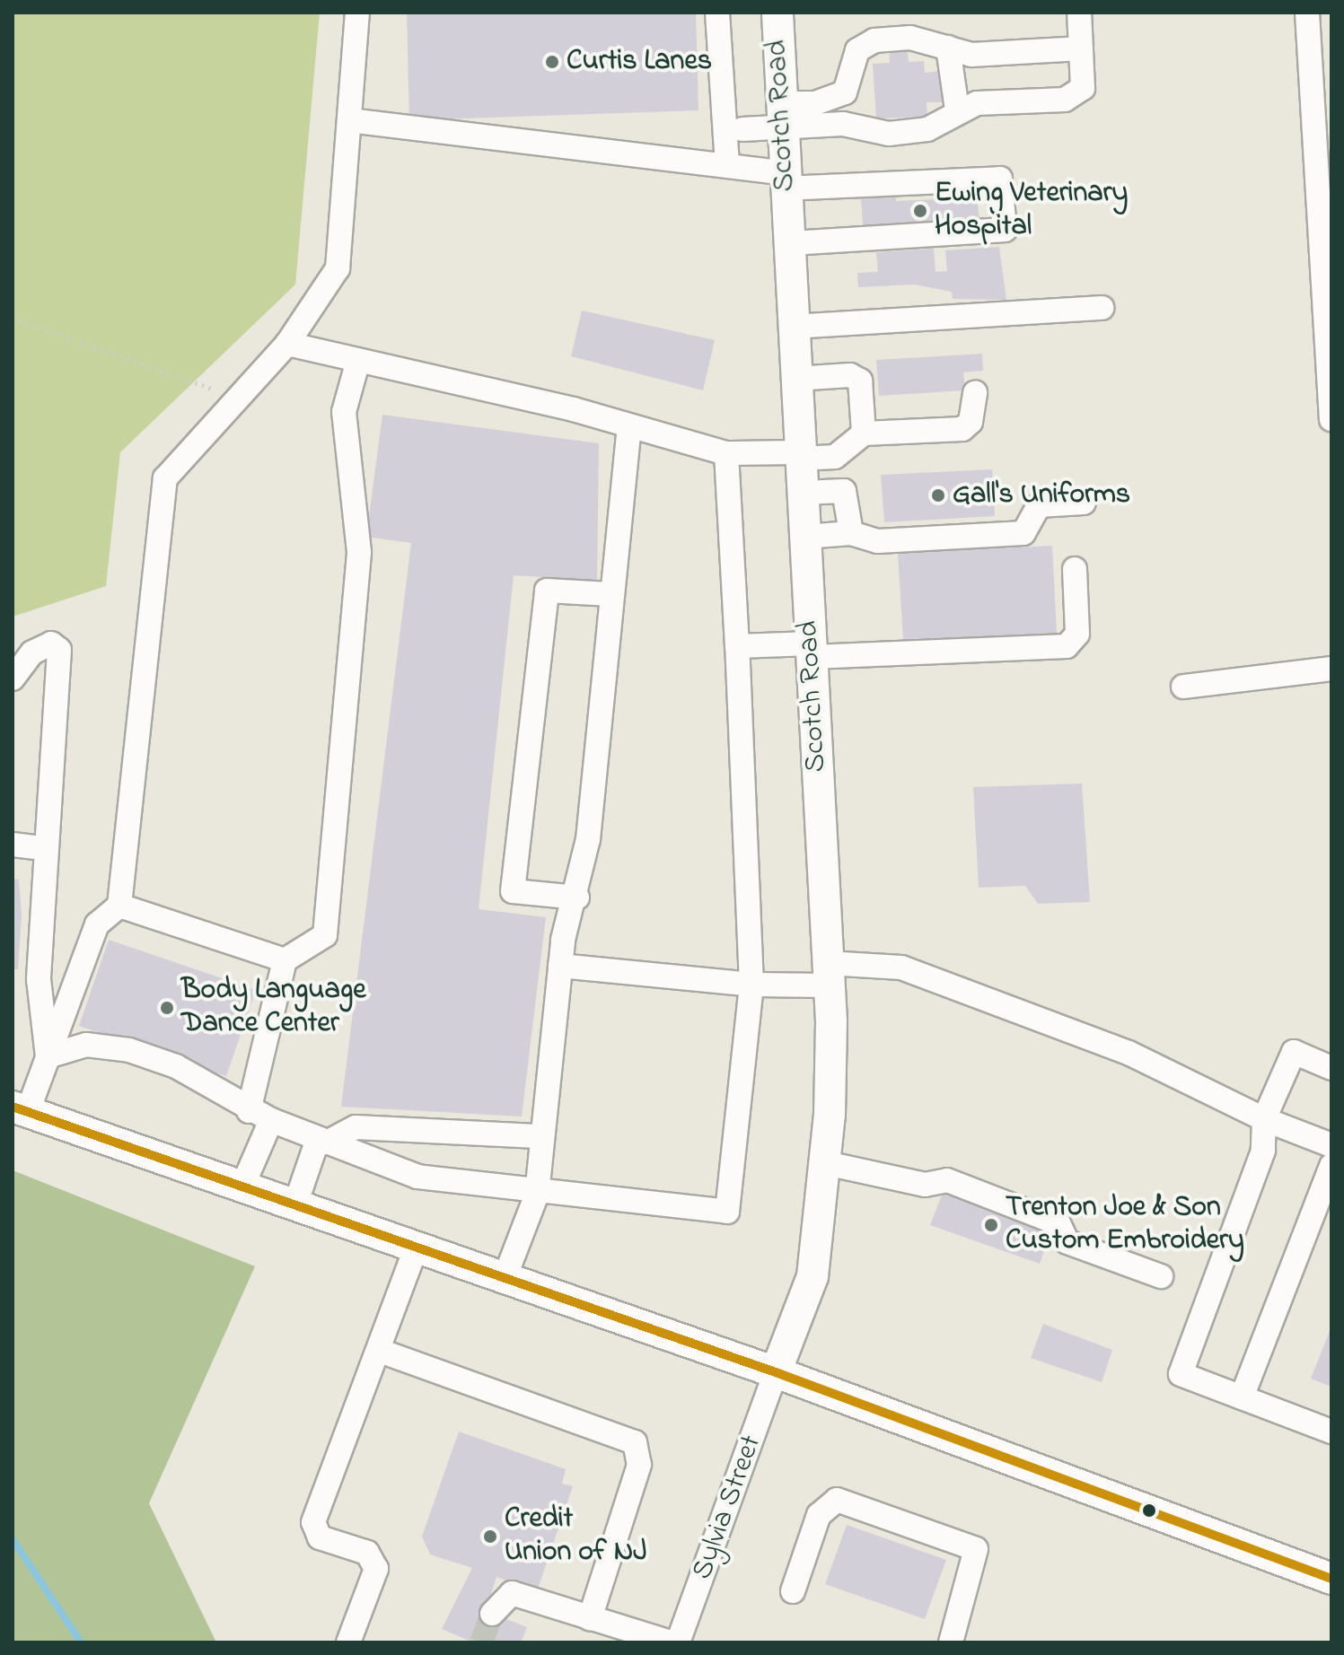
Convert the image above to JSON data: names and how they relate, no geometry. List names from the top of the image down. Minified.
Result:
{"streets":{"main road":["Scotch Road"],"street":["Sylvia Street"]},"crossings":[["Scotch Road","Sylvia Street"]],"places":["Curtis Lanes","Ewing Veterinary Hospital","Gall's Uniforms","Body Language Dance Center","Trenton Joe & Son Custom Embroidery","Credit Union of NJ"]}
